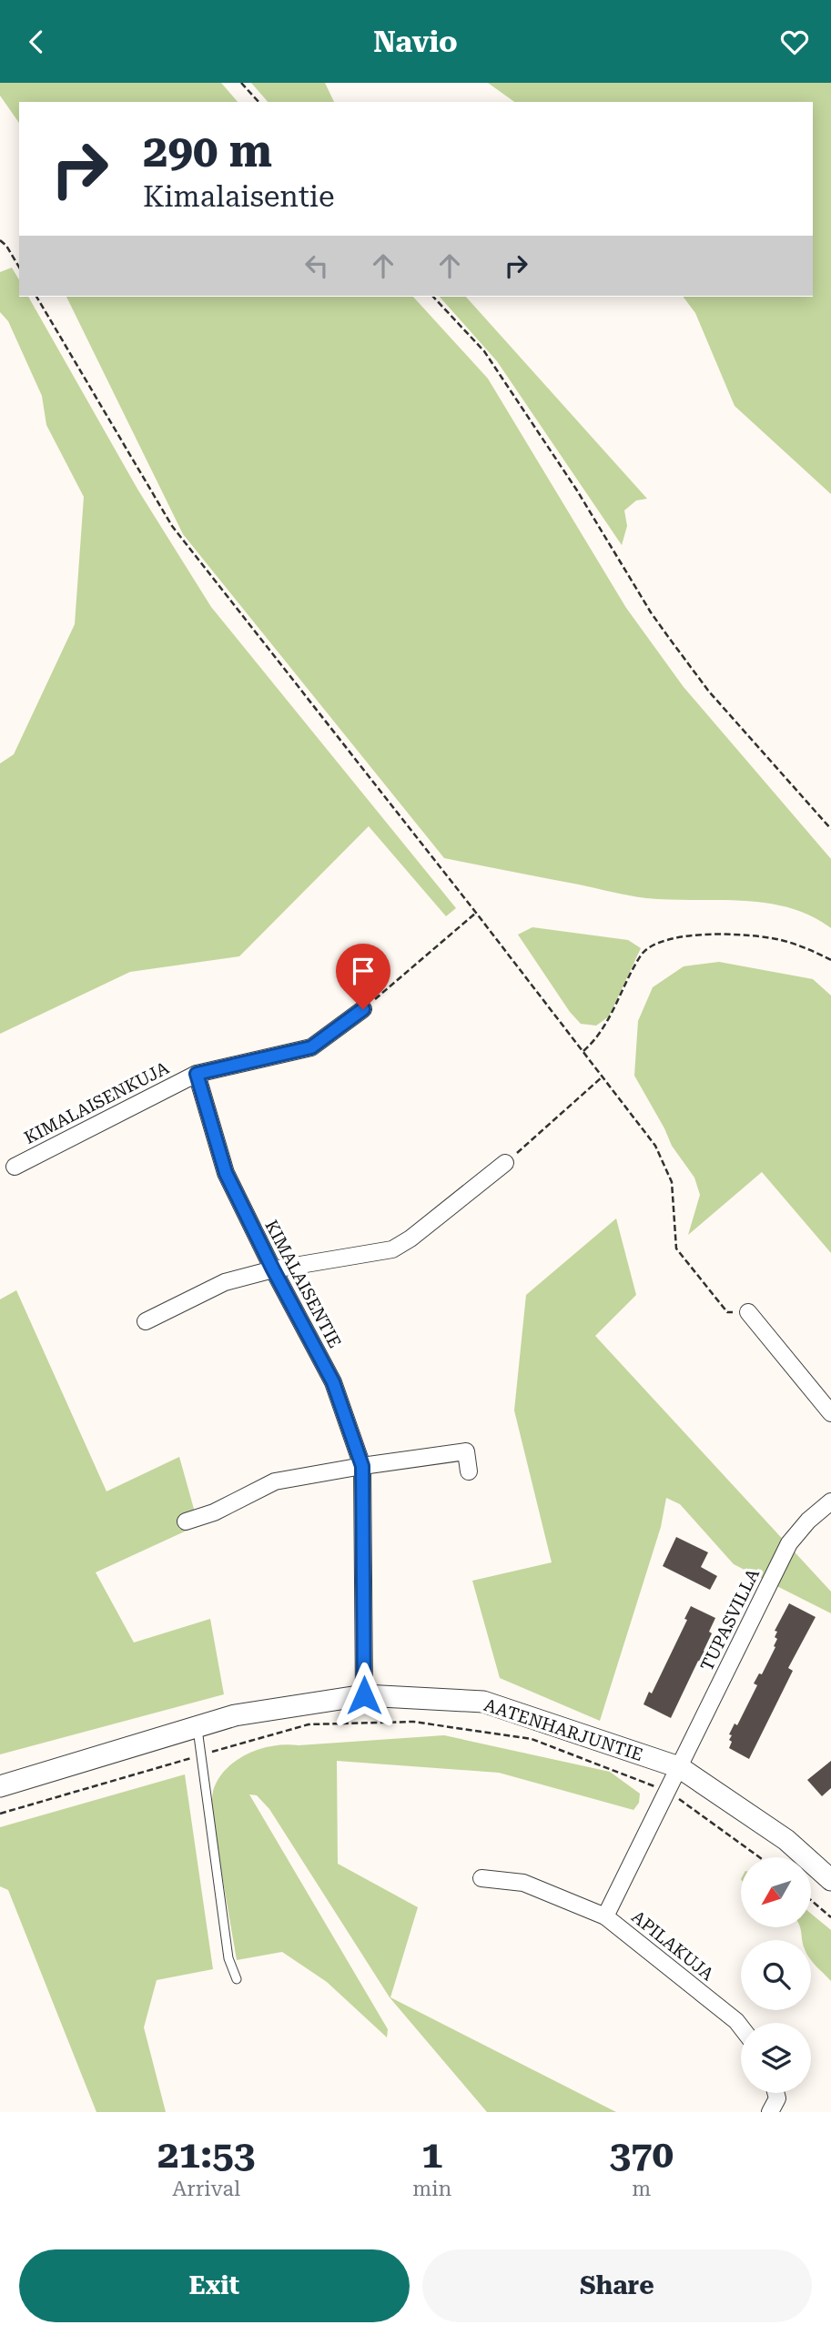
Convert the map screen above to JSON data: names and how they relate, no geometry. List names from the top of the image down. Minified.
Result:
{"streets":{"street":["KIMALAISENKUJA","KIMALAISENTIE","TUPASVILLA","AATENHARJUNTIE","APILAKUJA"]},"crossings":[["KIMALAISENKUJA","KIMALAISENTIE"],["KIMALAISENTIE","AATENHARJUNTIE"],["TUPASVILLA","AATENHARJUNTIE"],["TUPASVILLA","APILAKUJA"],["AATENHARJUNTIE","APILAKUJA"]],"north":"bottom left","page":{"header":"Navio","turn":["290 m","Kimalaisentie"],"eta":["21:53","Arrival","1","min","370","m"],"buttons":["Exit","Share"]}}
